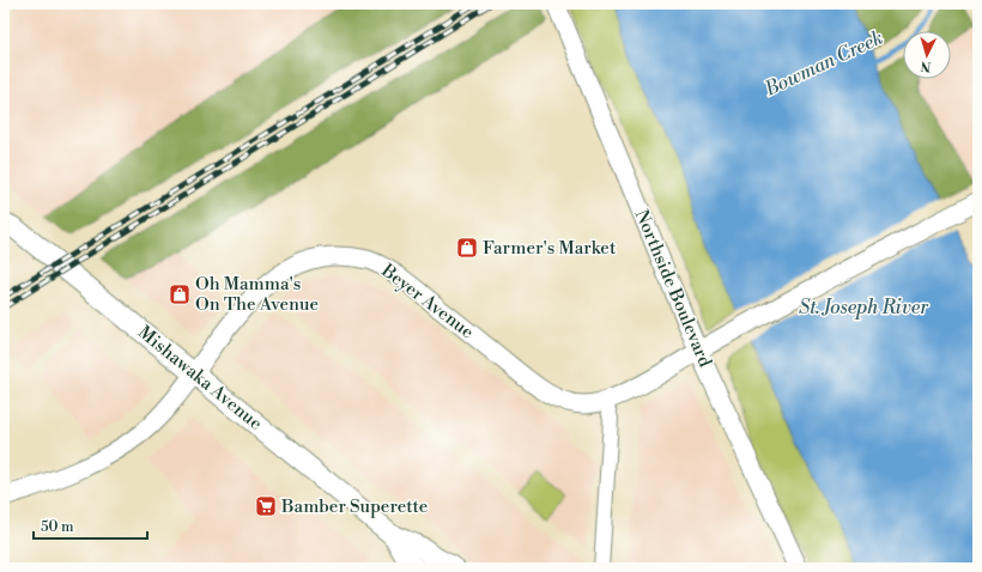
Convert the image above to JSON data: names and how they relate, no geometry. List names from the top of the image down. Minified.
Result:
{"streets":{"main road":["Mishawaka Avenue"],"street":["Northside Boulevard","Beyer Avenue"]},"crossings":[["Beyer Avenue","Mishawaka Avenue"]],"water":["Bowman Creek","St. Joseph River"],"places":{"shop":["Farmer's Market","Oh Mamma's On The Avenue"],"supermarket":["Bamber Superette"]},"scale_bar":"50 m","north":"bottom"}
